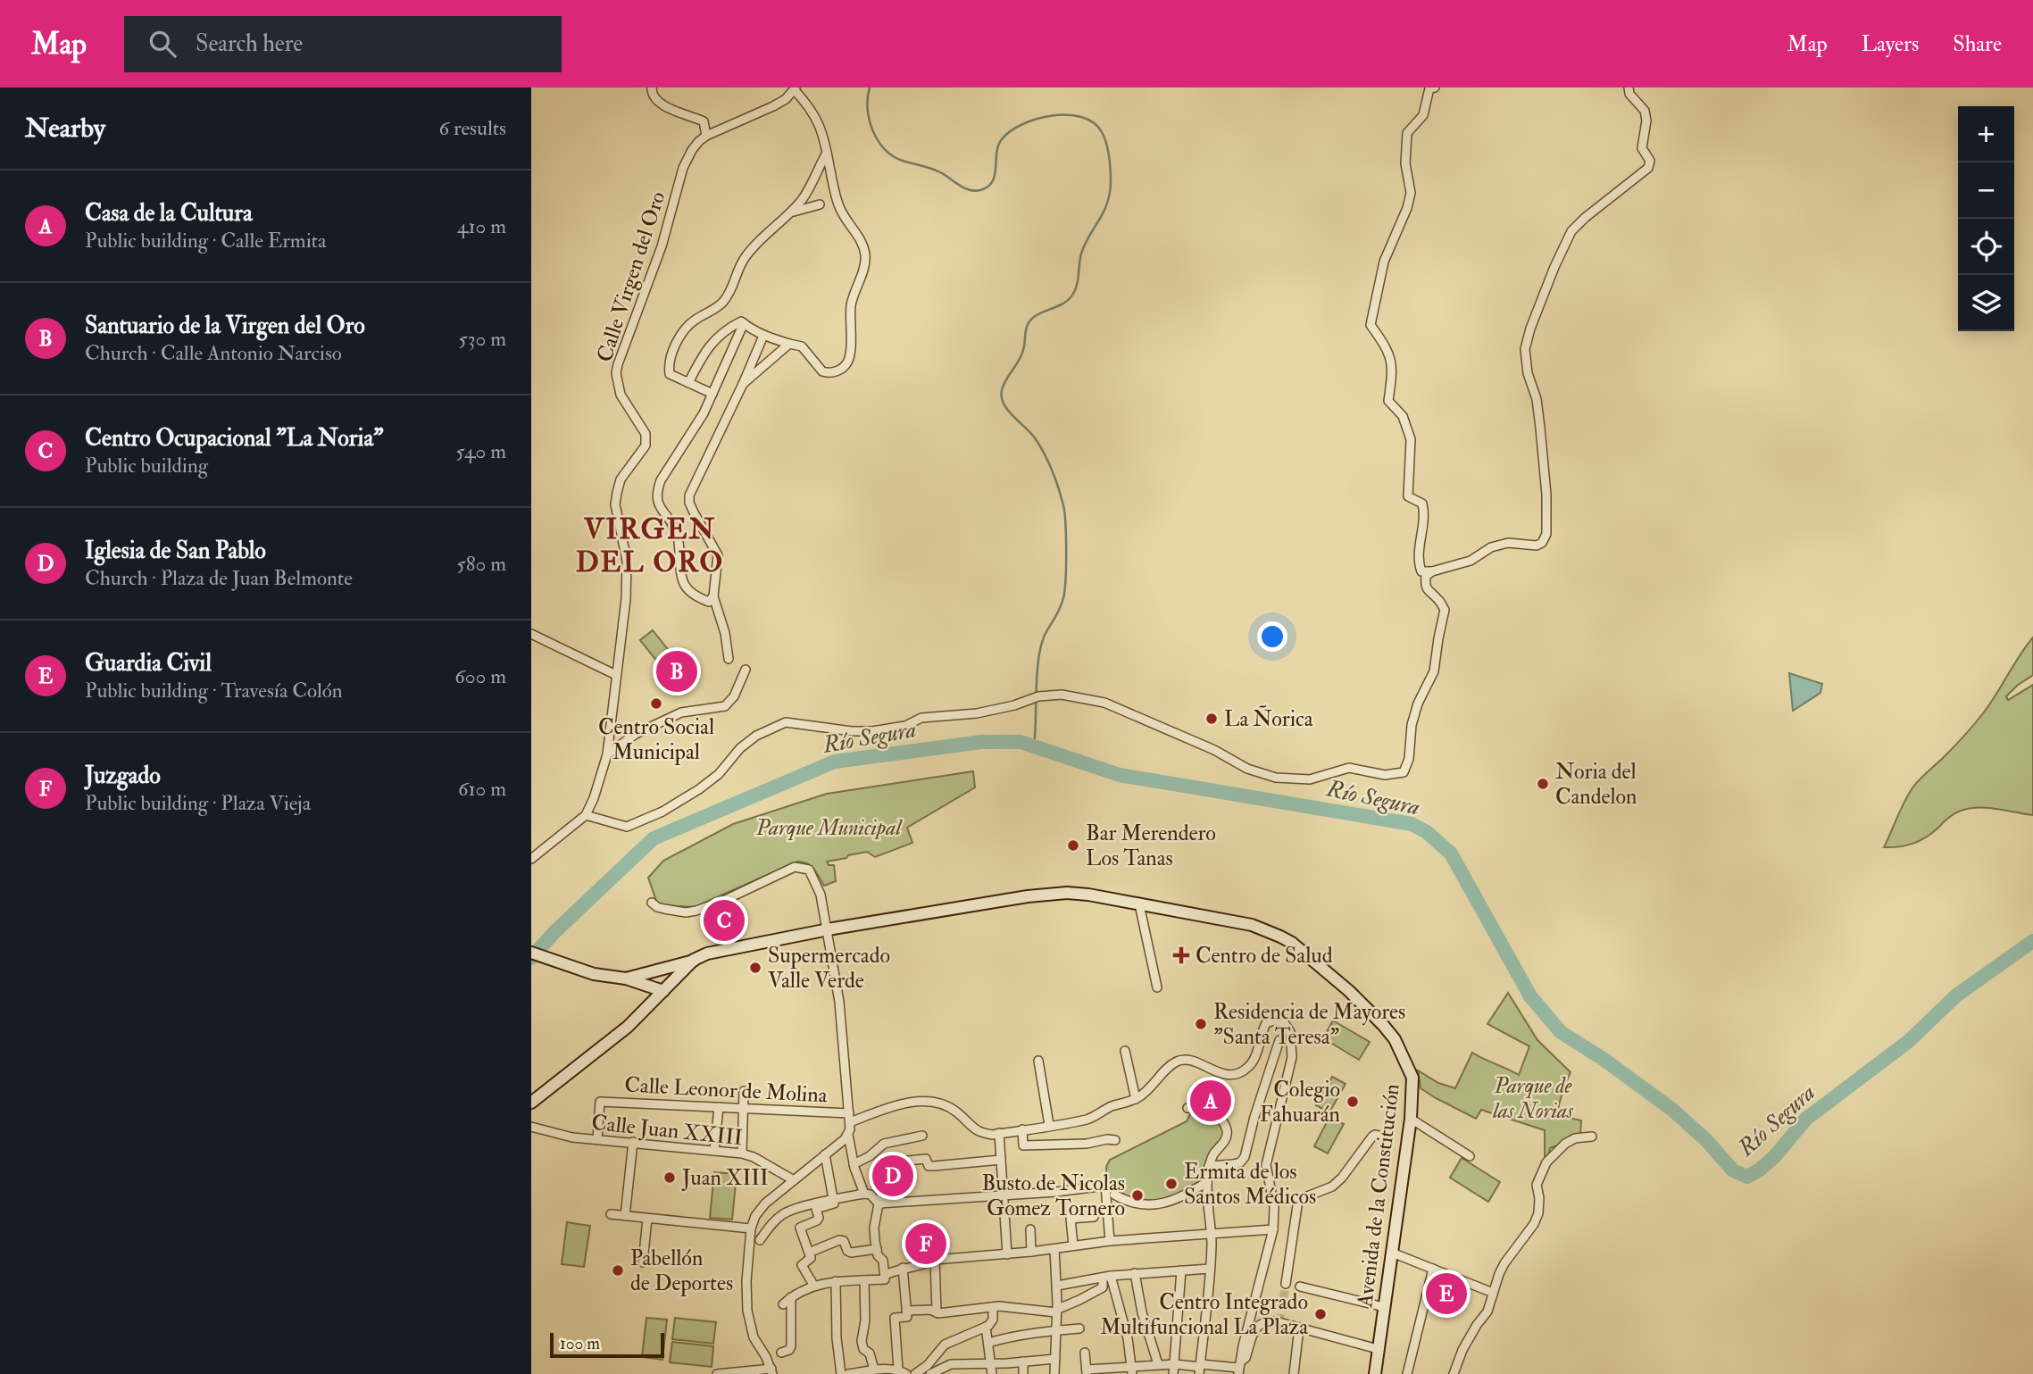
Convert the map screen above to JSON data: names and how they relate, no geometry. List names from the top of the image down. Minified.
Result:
{"streets":{"street":["Calle Virgen del Oro","Calle Leonor de Molina","Calle Juan XXIII","Avenida de la Constitución"]},"crossings":[["Calle Leonor de Molina","Calle Juan XXIII"]],"districts":["VIRGEN DEL ORO"],"water":["Río Segura"],"parks":["Parque Municipal","Parque de las Norias"],"places":{"other":["Centro Social Municipal","La Ñorica","Noria del Candelon","Bar Merendero Los Tanas","Supermercado Valle Verde","Residencia de Mayores \"Santa Teresa\"","Colegio Fahuarán","Juan XIII","Ermita de los Santos Médicos","Busto de Nicolas Gomez Tornero","Pabellón de Deportes","Centro Integrado Multifuncional La Plaza"],"health":["Centro de Salud"]},"scale_bar":"100 m","page":{"header":"Map","search":"Search here","nav":["Map","Layers","Share"],"heading":["Nearby","6 results"],"map_buttons":["+","−"],"list":[{"mark":"A","name":"Casa de la Cultura","note":"Public building · Calle Ermita","value":"410 m"},{"mark":"B","name":"Santuario de la Virgen del Oro","note":"Church · Calle Antonio Narciso","value":"530 m"},{"mark":"C","name":"Centro Ocupacional \"La Noria\"","note":"Public building","value":"540 m"},{"mark":"D","name":"Iglesia de San Pablo","note":"Church · Plaza de Juan Belmonte","value":"580 m"},{"mark":"E","name":"Guardia Civil","note":"Public building · Travesía Colón","value":"600 m"},{"mark":"F","name":"Juzgado","note":"Public building · Plaza Vieja","value":"610 m"}],"pins":["B","C","A","D","F","E"],"scale":"100 m"}}
